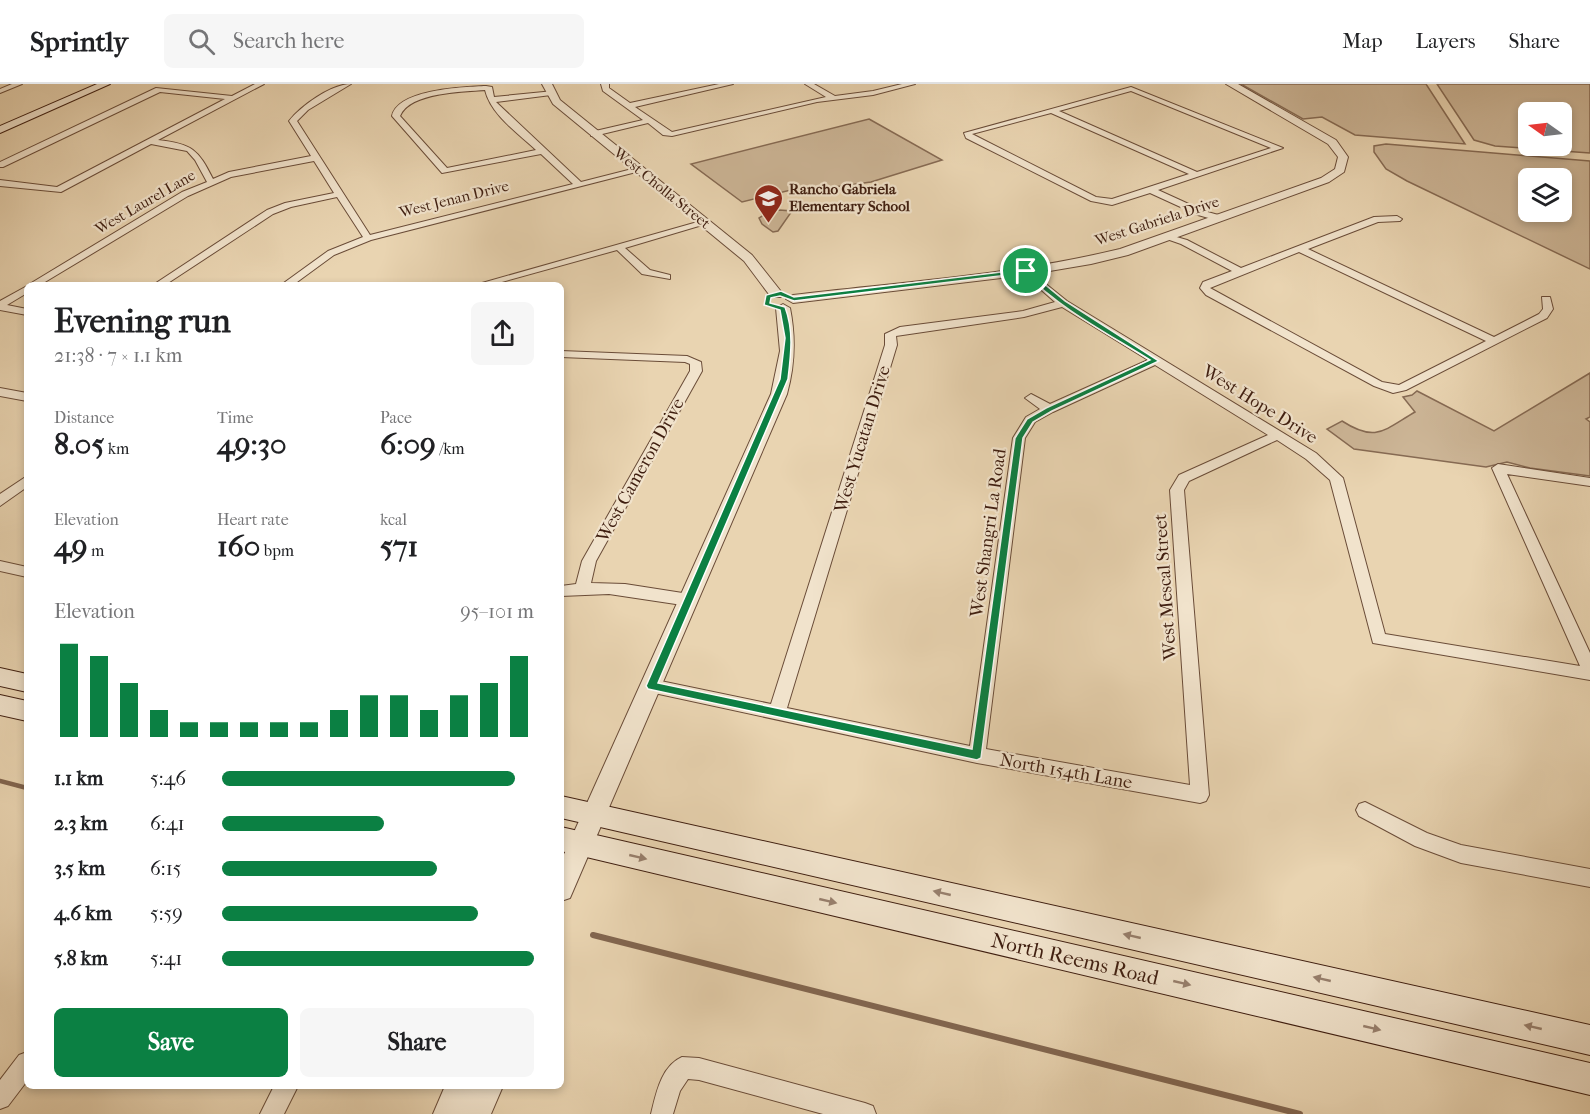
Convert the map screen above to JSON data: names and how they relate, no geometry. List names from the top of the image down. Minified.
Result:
{"streets":{"main road":["North Reems Road"],"street":["West Cholla Street","West Jenan Drive","West Laurel Lane","West Gabriela Drive","West Hope Drive","West Yucatan Drive","West Cameron Drive","West Shangri La Road","West Mescal Street","North 154th Lane"]},"crossings":[["West Cholla Street","West Jenan Drive"],["West Cholla Street","West Gabriela Drive"],["West Gabriela Drive","West Hope Drive"],["West Hope Drive","West Yucatan Drive"],["West Hope Drive","West Shangri La Road"],["West Hope Drive","West Mescal Street"],["West Yucatan Drive","North 154th Lane"],["West Shangri La Road","North 154th Lane"],["West Mescal Street","North 154th Lane"]],"places":{"school or university":["Rancho Gabriela Elementary School"]},"north":"left","page":{"header":"Sprintly","search":"Search here","nav":["Map","Layers","Share"],"heading":["Evening run","21:38 · 7 × 1.1 km"],"stats":[["Distance","8.05 km"],["Time","49:30"],["Pace","6:09 /km"],["Elevation","49 m"],["Heart rate","160 bpm"],["kcal","571"]],"chart":["Elevation","95–101 m"],"list":[{"name":"1.1 km","note":"5:46"},{"name":"2.3 km","note":"6:41"},{"name":"3.5 km","note":"6:15"},{"name":"4.6 km","note":"5:59"},{"name":"5.8 km","note":"5:41"}],"buttons":["Save","Share"]}}
